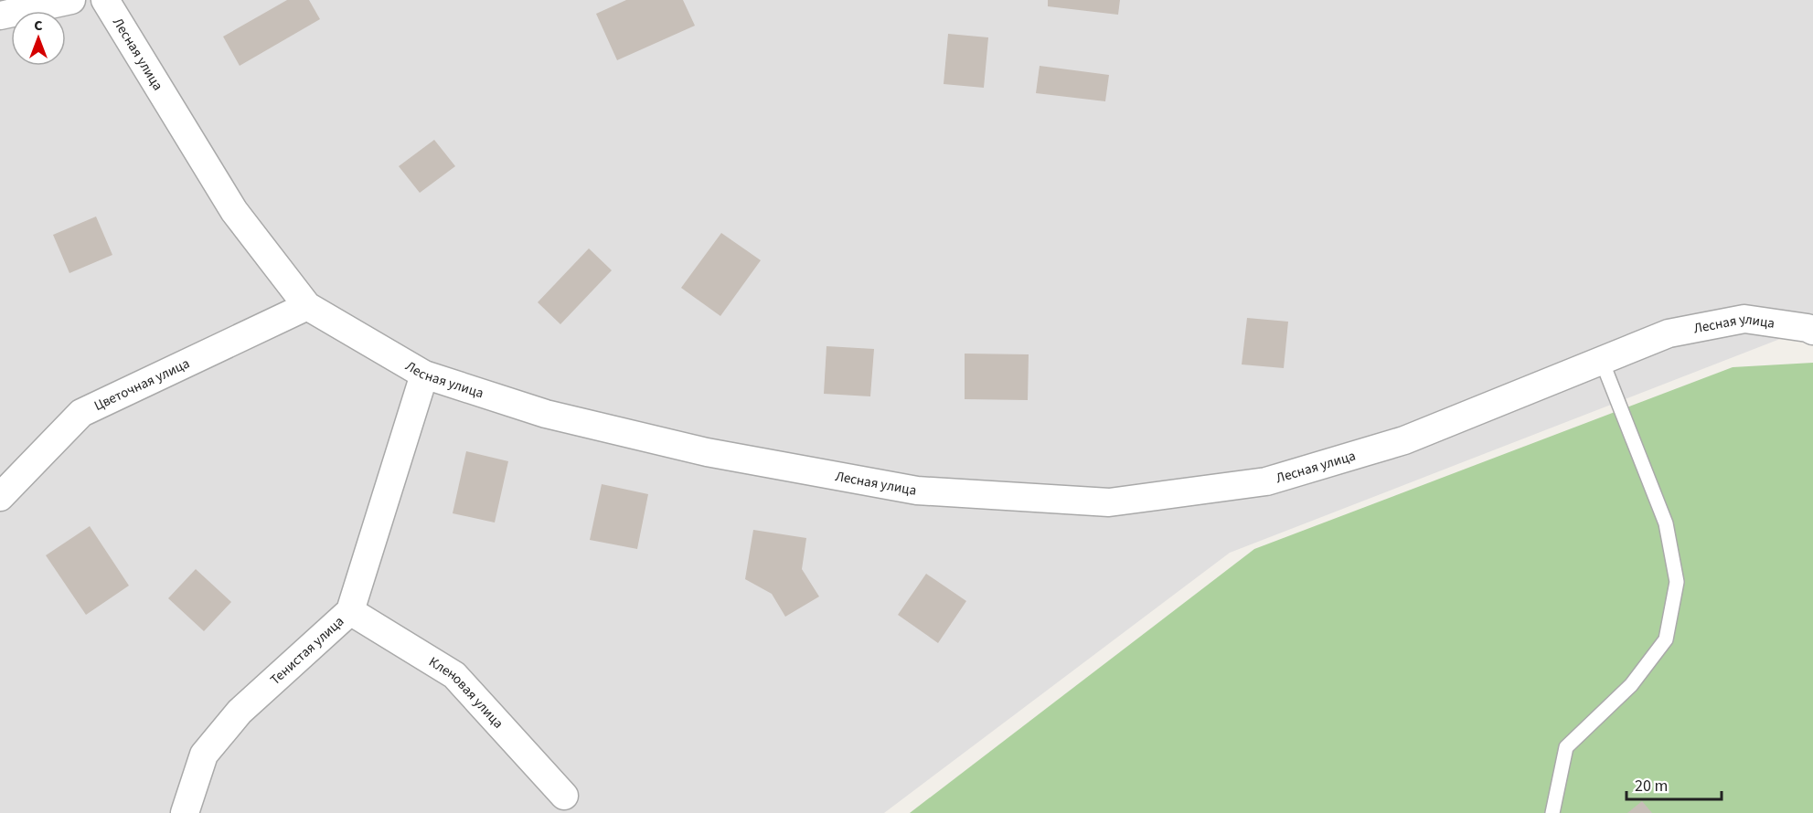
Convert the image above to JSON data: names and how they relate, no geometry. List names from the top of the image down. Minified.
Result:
{"streets":{"street":["Лесная улица","Цветочная улица","Тенистая улица","Кленовая улица"]},"crossings":[["Лесная улица","Цветочная улица"],["Лесная улица","Тенистая улица"],["Тенистая улица","Кленовая улица"]],"scale_bar":"20 m","north":"top"}
